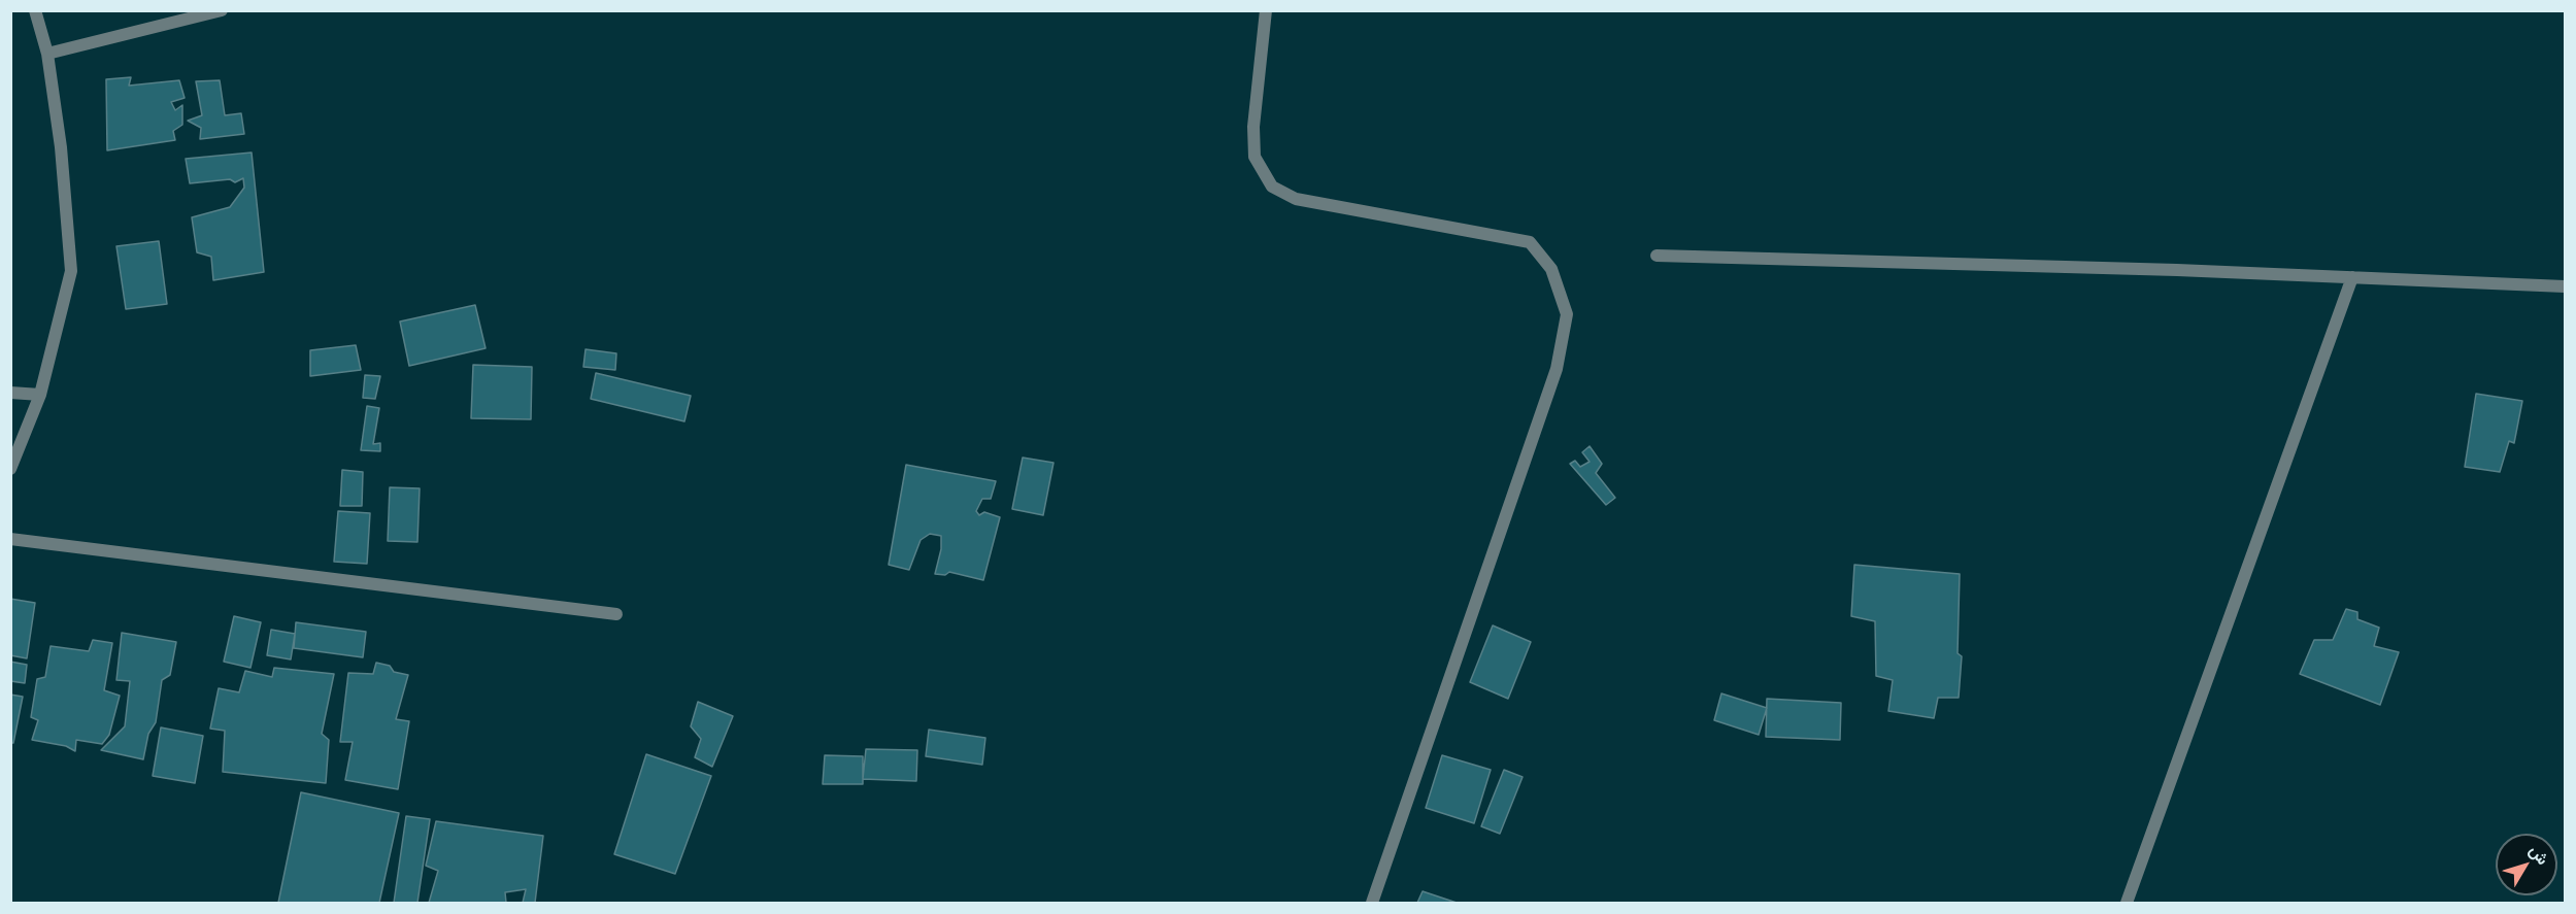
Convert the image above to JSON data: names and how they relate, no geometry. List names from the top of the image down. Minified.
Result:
{"north":"top right"}
